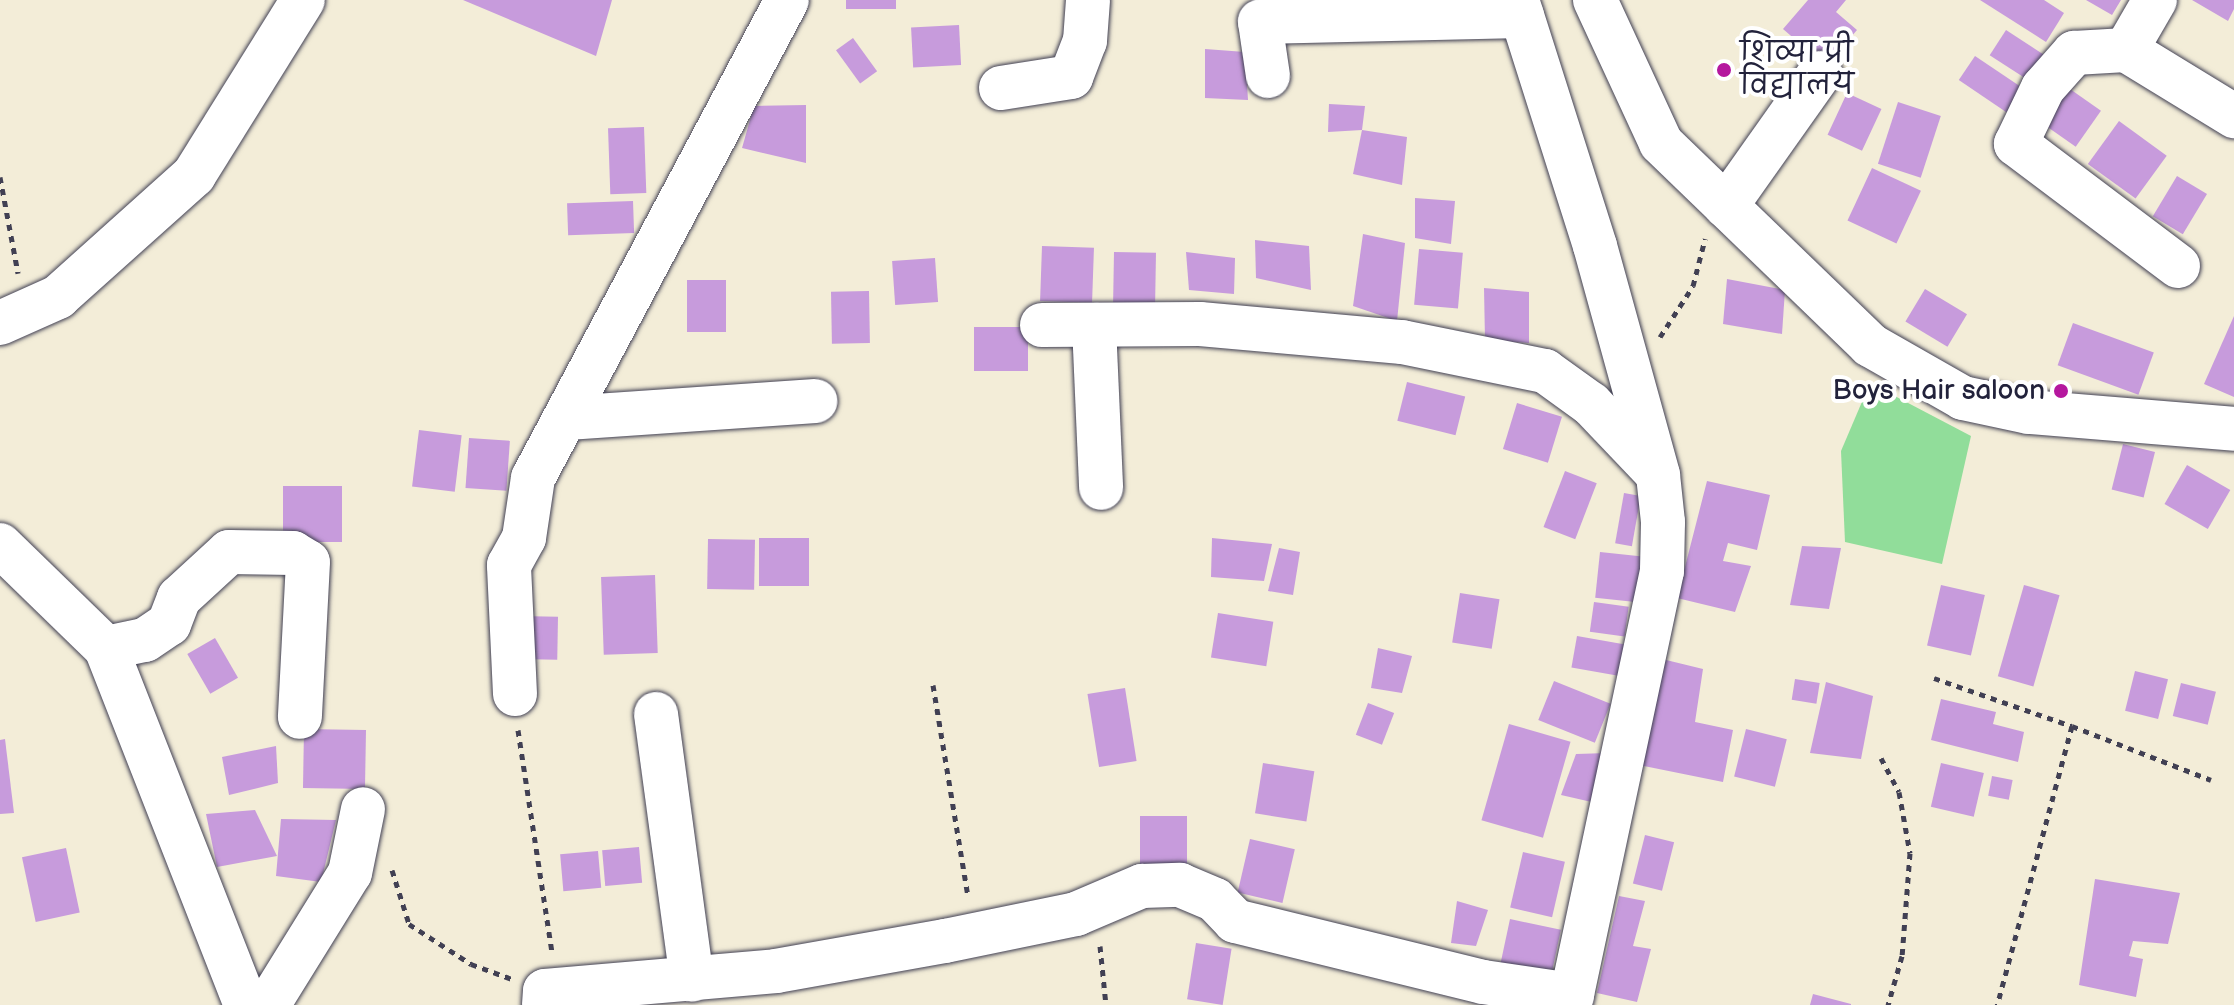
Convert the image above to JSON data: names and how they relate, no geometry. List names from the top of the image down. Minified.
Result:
{"places":["शिव्या प्री विद्यालय","Boys Hair saloon"]}
